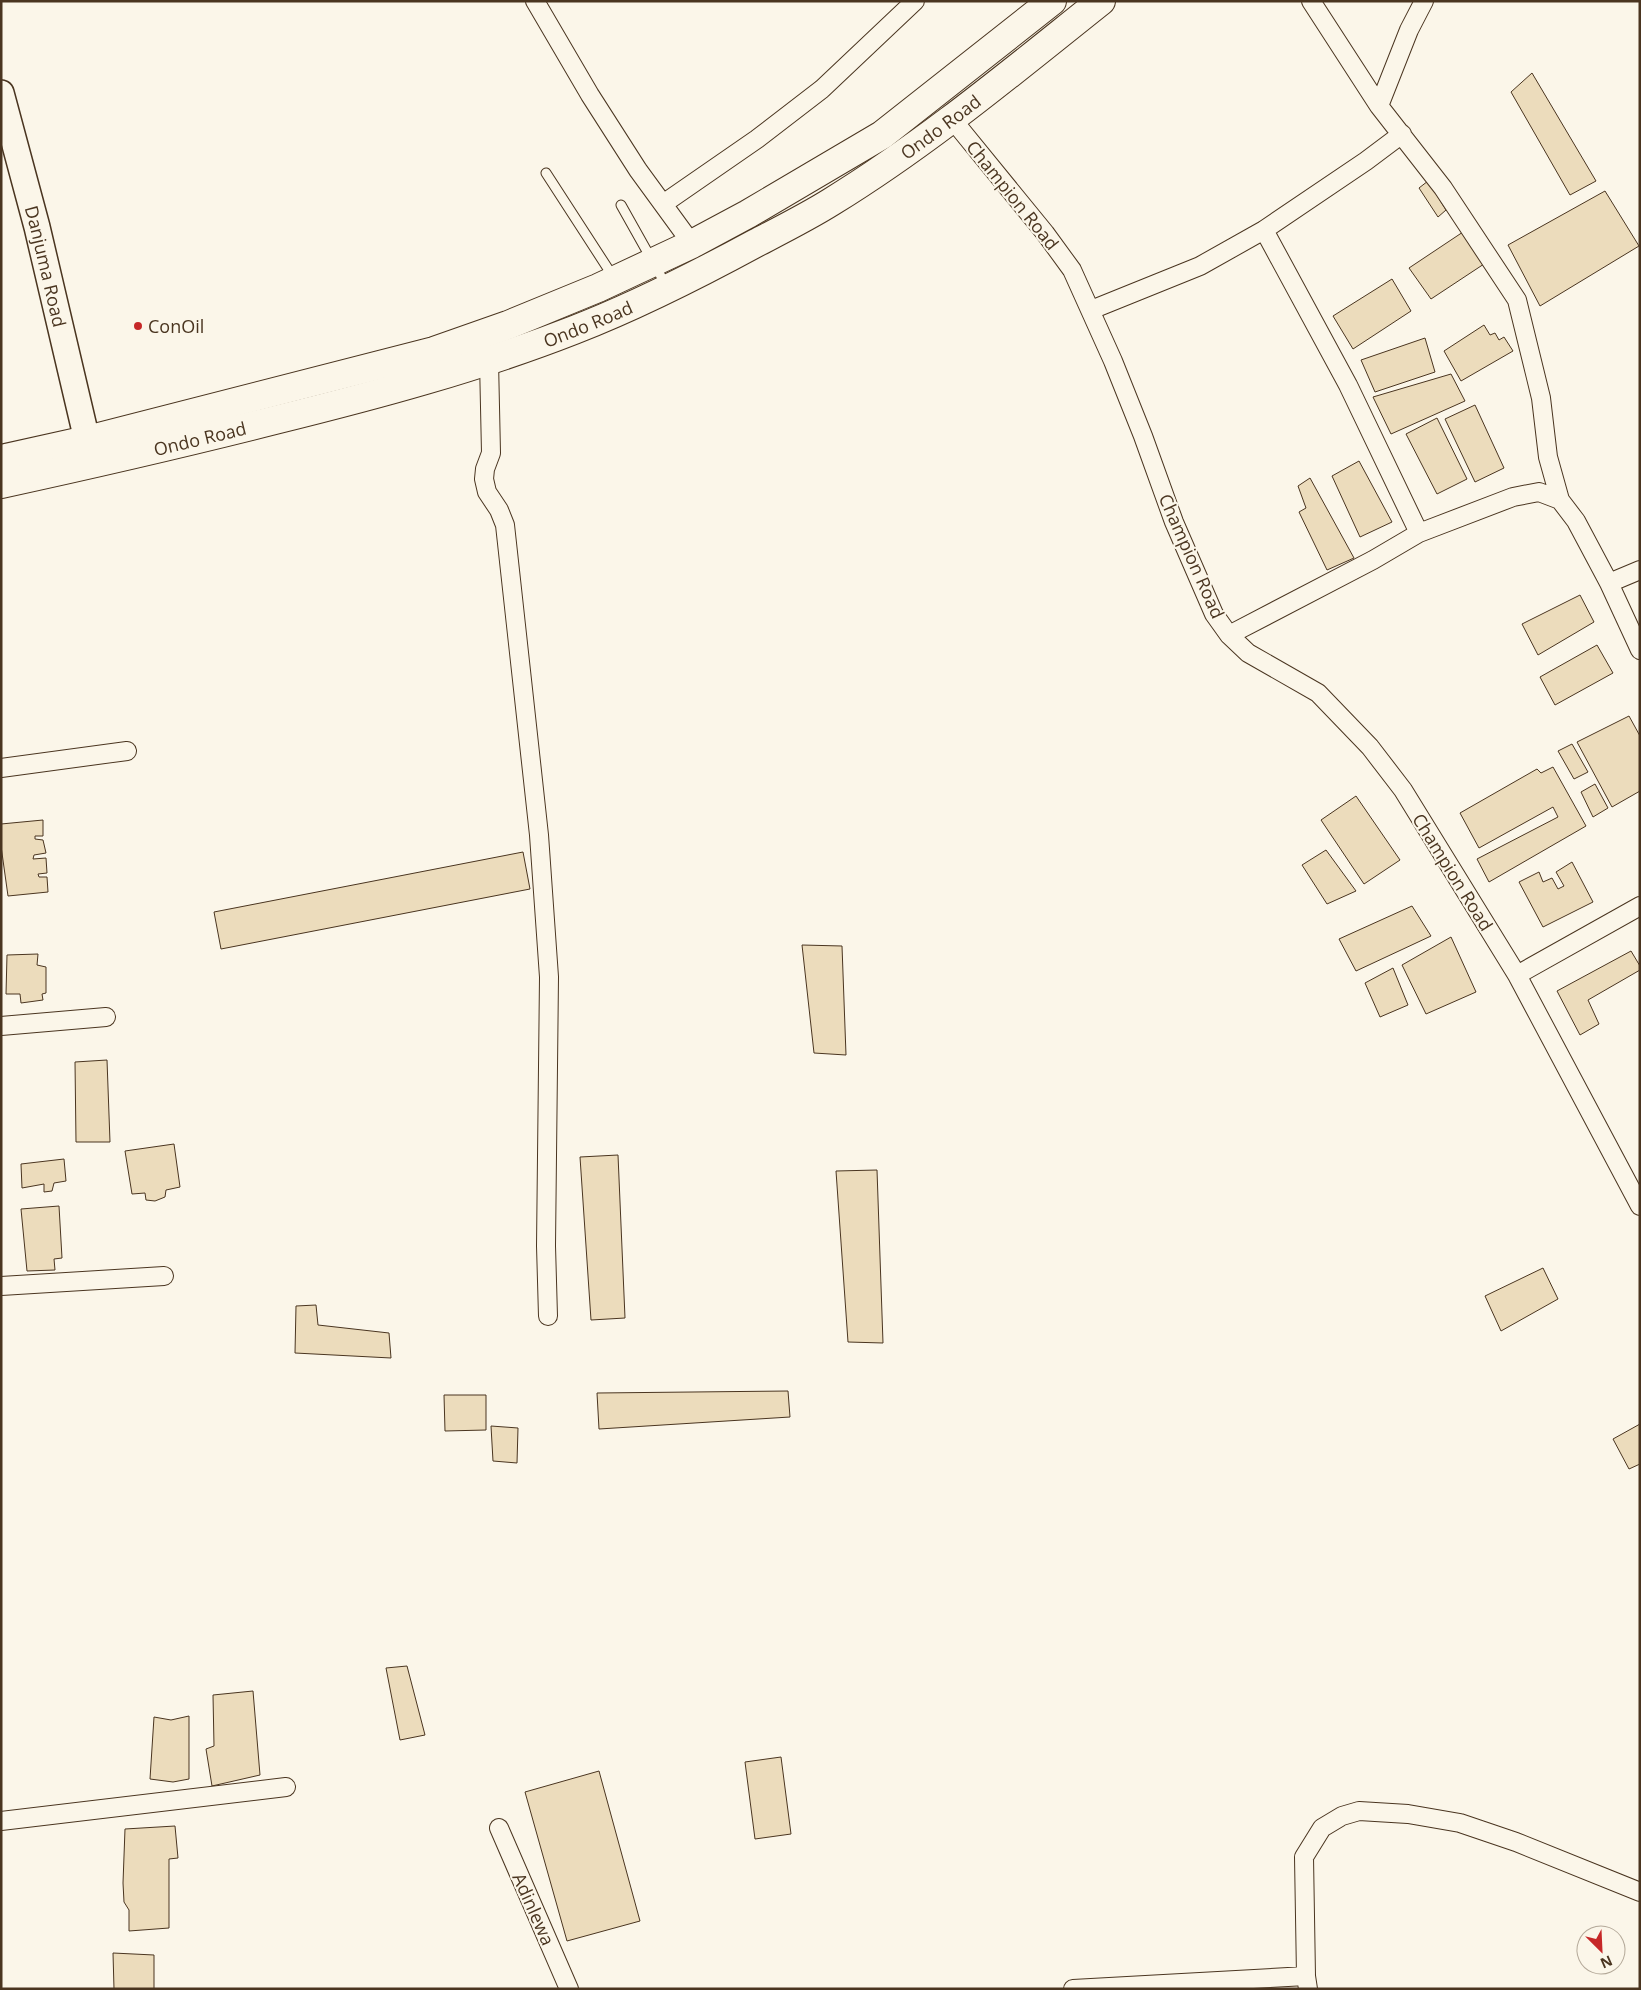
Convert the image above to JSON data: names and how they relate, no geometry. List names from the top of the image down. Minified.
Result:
{"streets":{"main road":["Ondo Road"],"street":["Champion Road","Danjuma Road","Adinlewa"]},"crossings":[["Ondo Road","Champion Road"],["Ondo Road","Danjuma Road"]],"places":["ConOil"],"north":"bottom right"}
